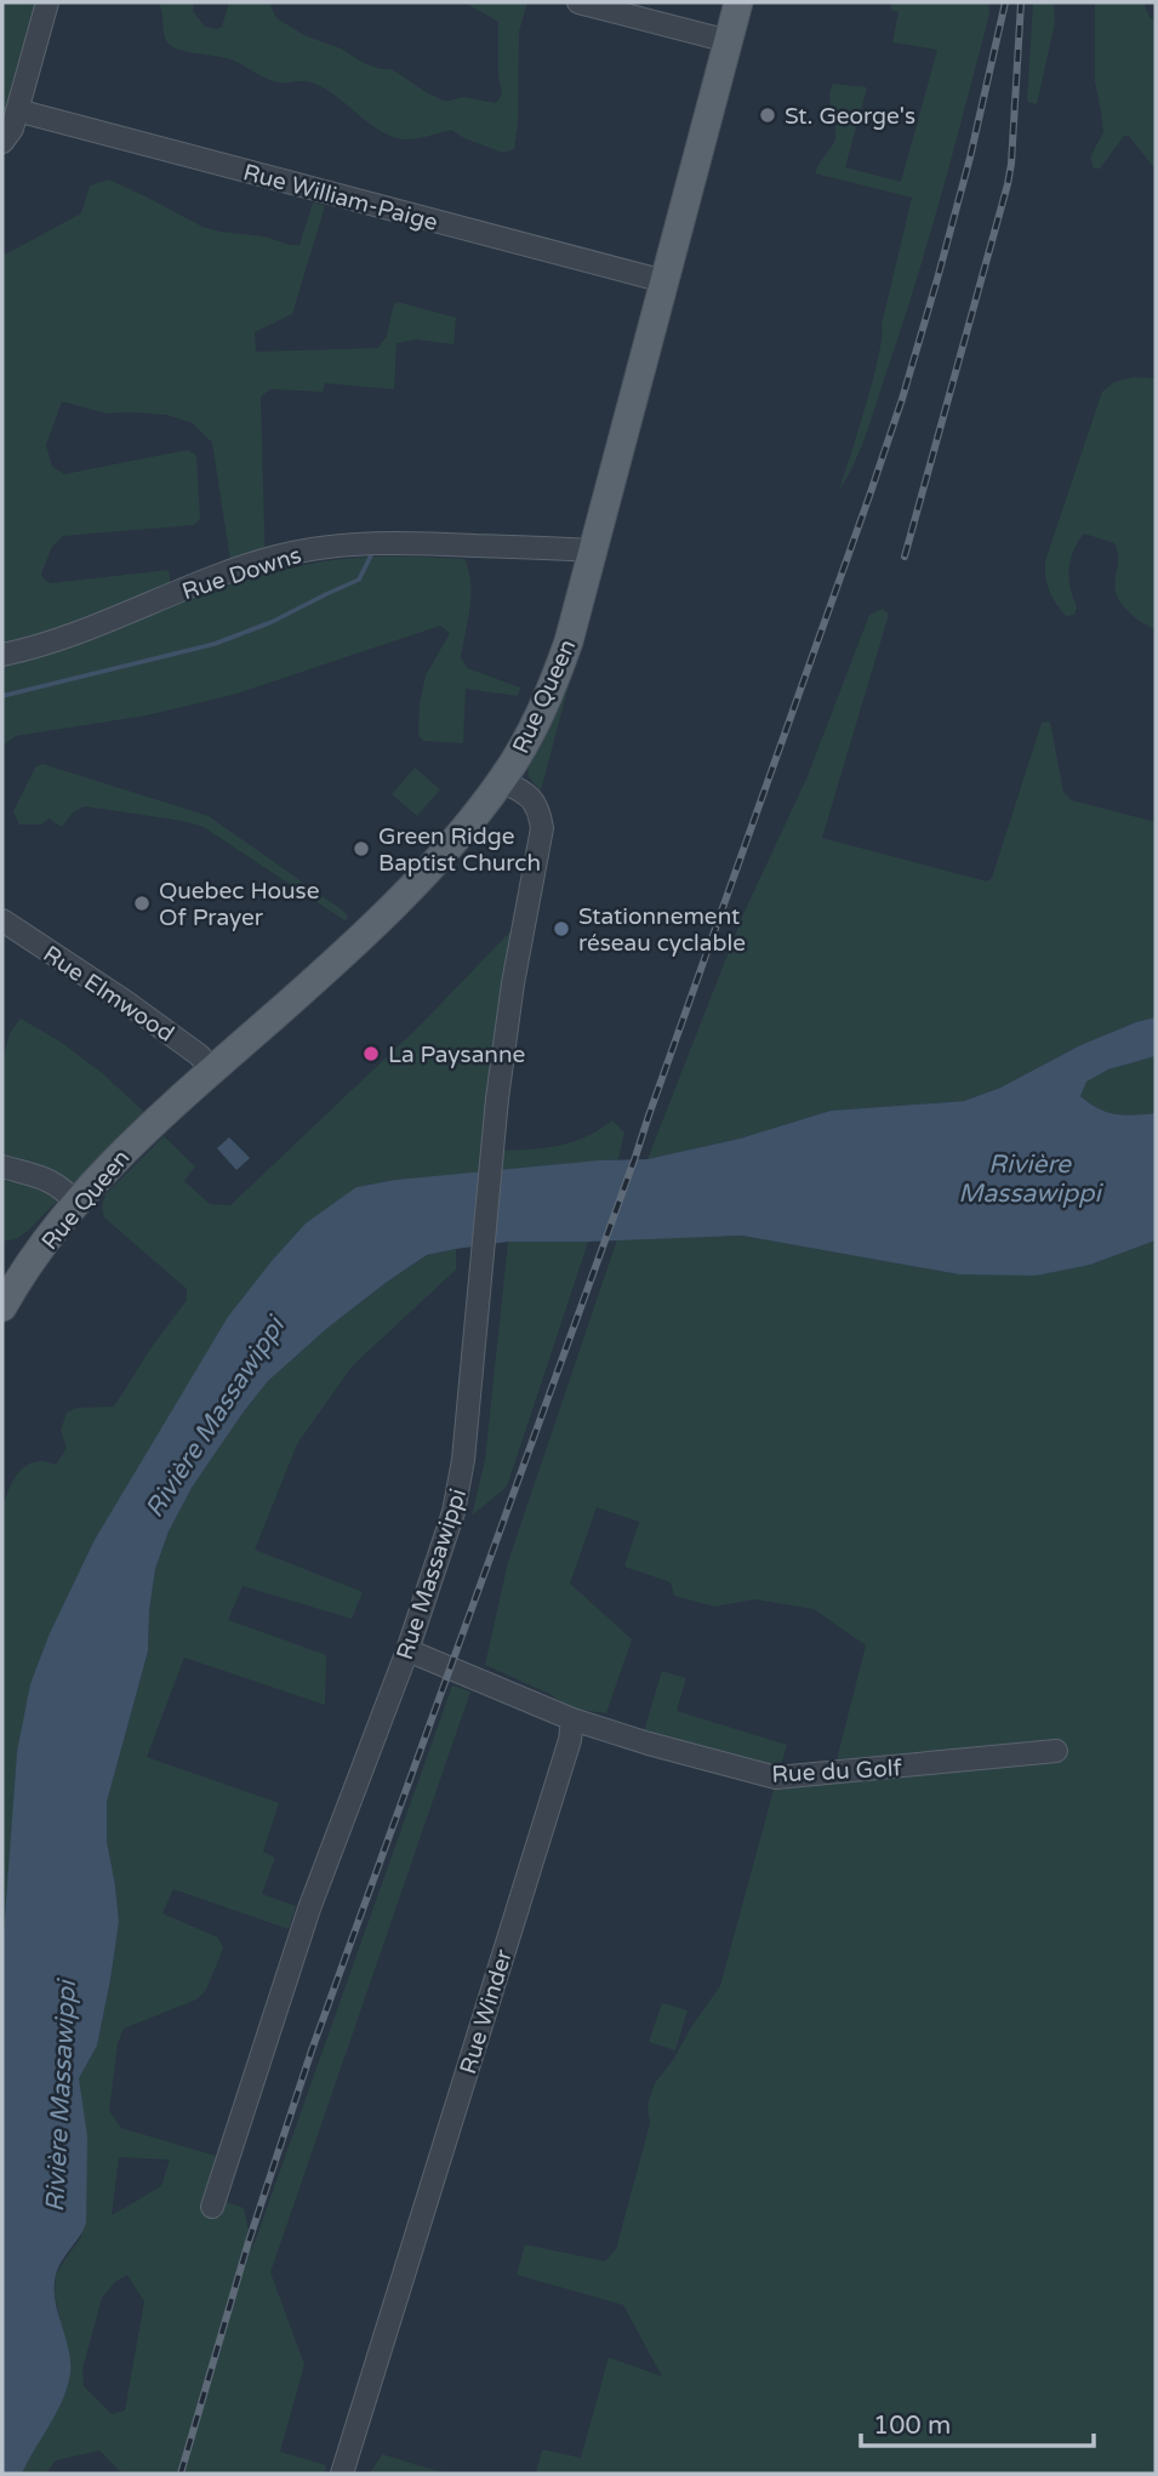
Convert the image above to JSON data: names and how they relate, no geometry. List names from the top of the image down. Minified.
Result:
{"streets":{"main road":["Rue Queen"],"street":["Rue William-Paige","Rue Downs","Rue Elmwood","Rue Massawippi","Rue du Golf","Rue Winder"]},"crossings":[["Rue William-Paige","Rue Queen"],["Rue Downs","Rue Queen"],["Rue Queen","Rue Elmwood"],["Rue Queen","Rue Massawippi"],["Rue du Golf","Rue Winder"]],"water":["Rivière Massawippi"],"places":["St. George's","Green Ridge Baptist Church","Quebec House Of Prayer","Stationnement réseau cyclable","La Paysanne"],"scale_bar":"100 m"}
